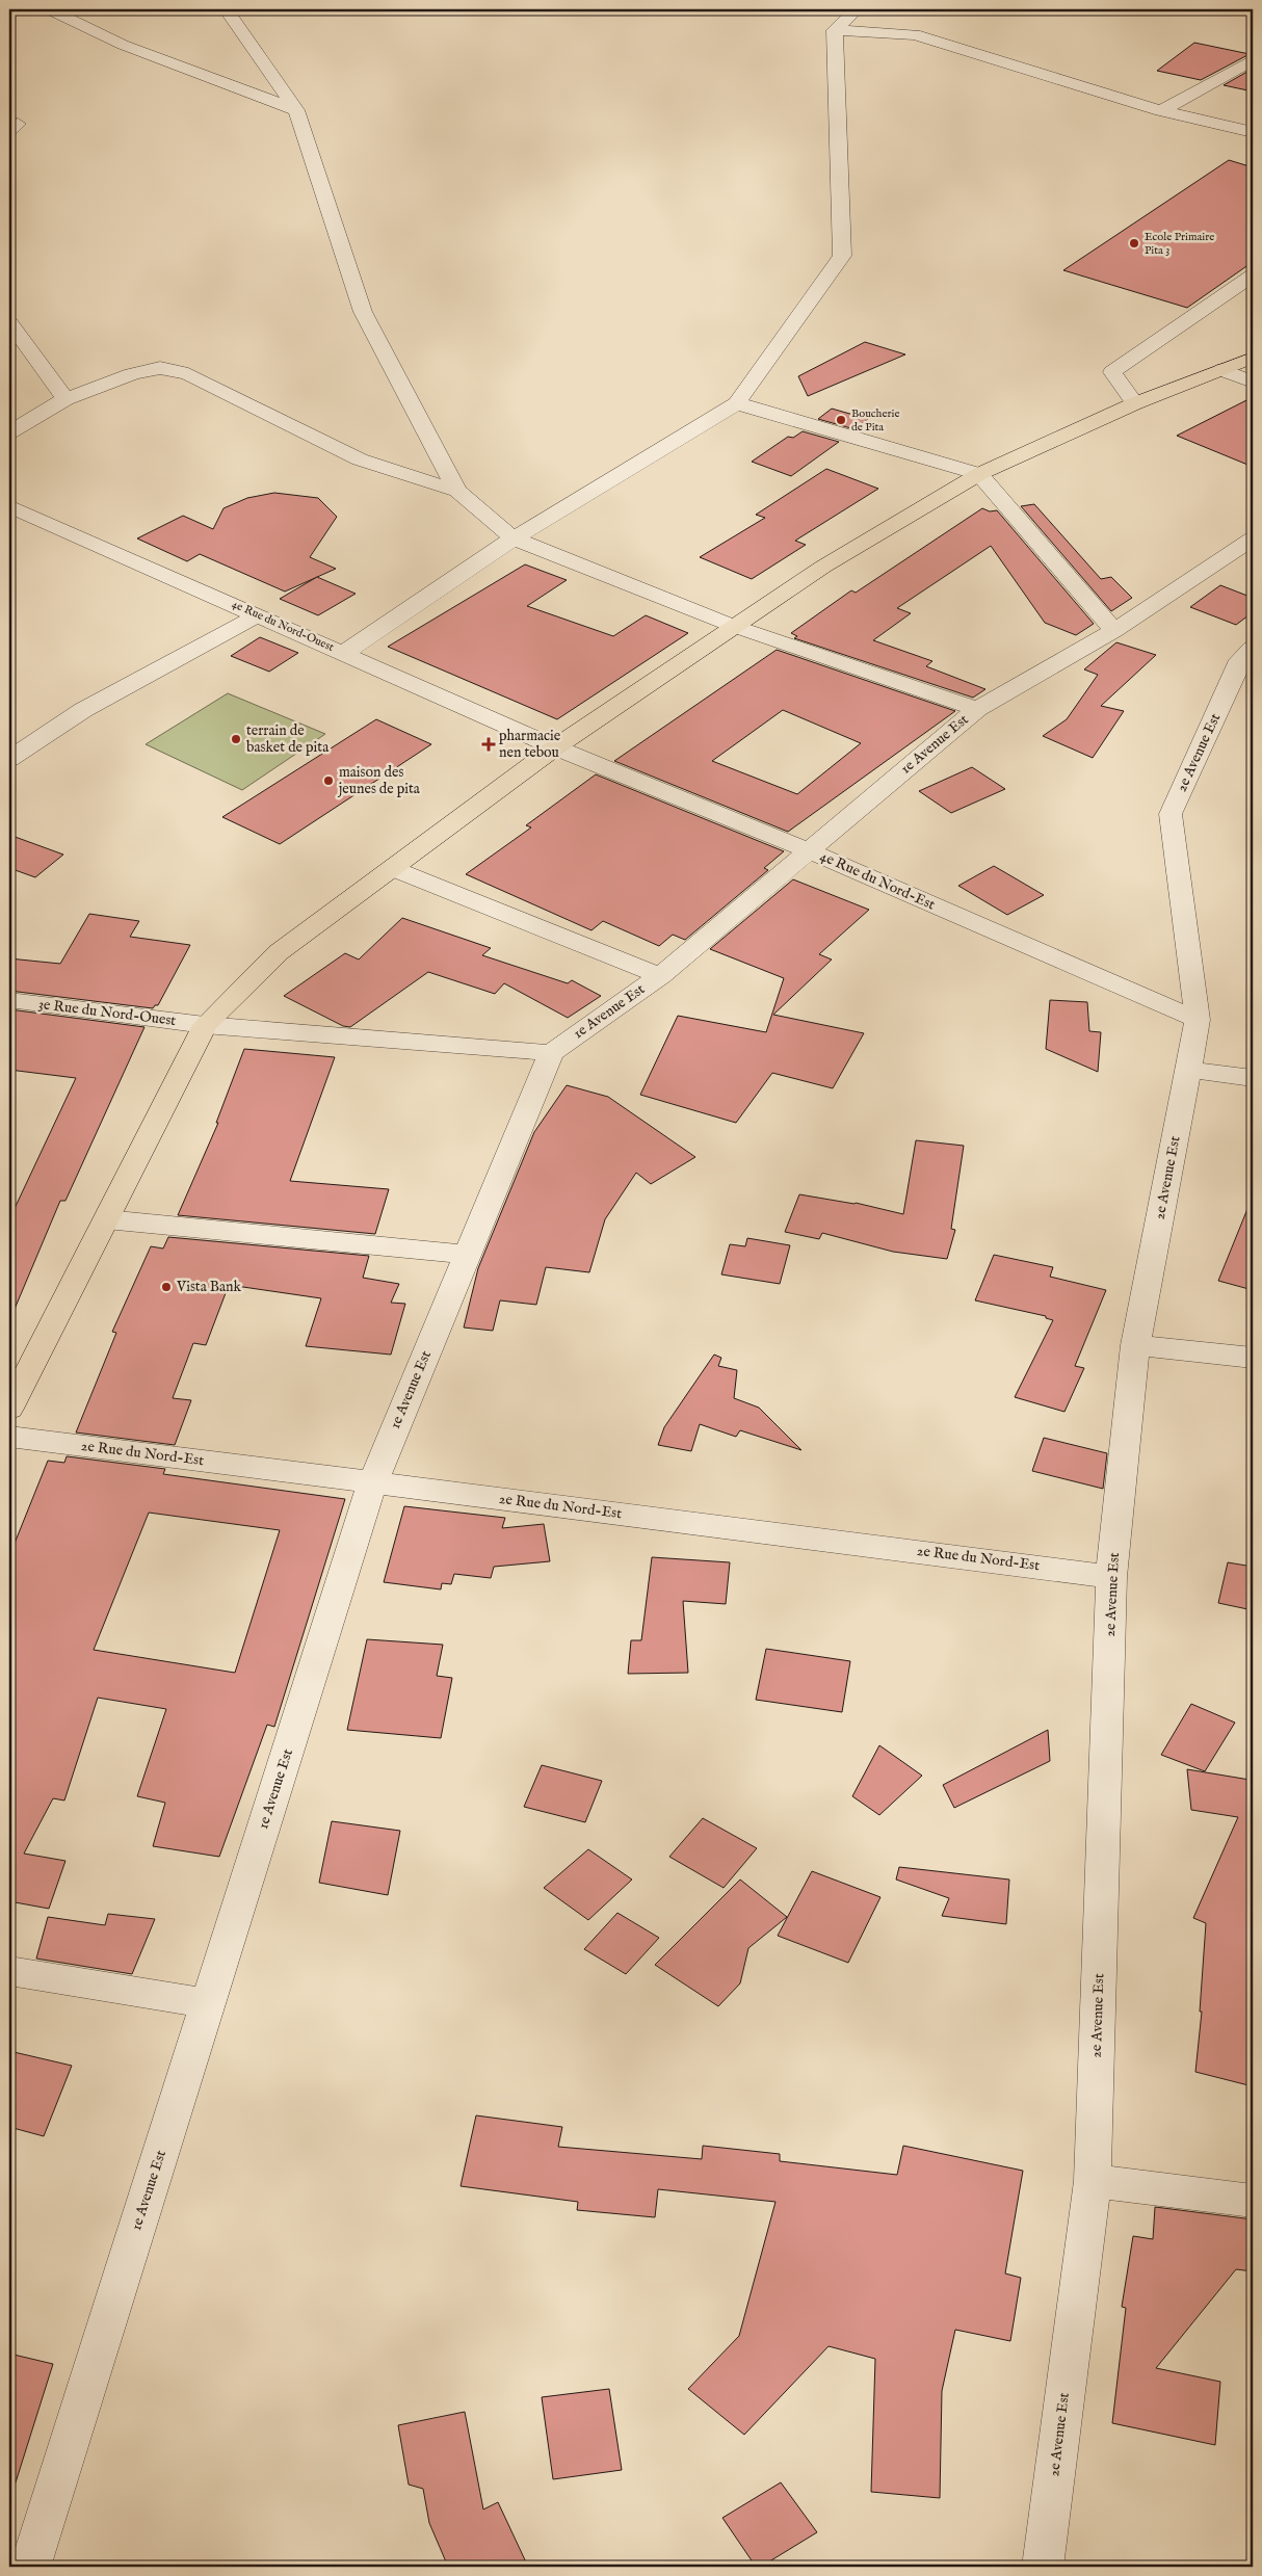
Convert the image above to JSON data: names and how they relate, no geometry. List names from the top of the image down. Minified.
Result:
{"streets":{"street":["4e Rue du Nord-Ouest","1e Avenue Est","2e Avenue Est","4e Rue du Nord-Est","3e Rue du Nord-Ouest","2e Rue du Nord-Est"]},"crossings":[["4e Rue du Nord-Ouest","4e Rue du Nord-Est"],["1e Avenue Est","4e Rue du Nord-Est"],["1e Avenue Est","3e Rue du Nord-Ouest"],["1e Avenue Est","2e Rue du Nord-Est"],["2e Avenue Est","4e Rue du Nord-Est"],["2e Avenue Est","2e Rue du Nord-Est"]],"places":{"other":["Ecole Primaire Pita 3","Boucherie de Pita","terrain de basket de pita","maison des jeunes de pita","Vista Bank"],"health":["pharmacie nen tebou"]}}
